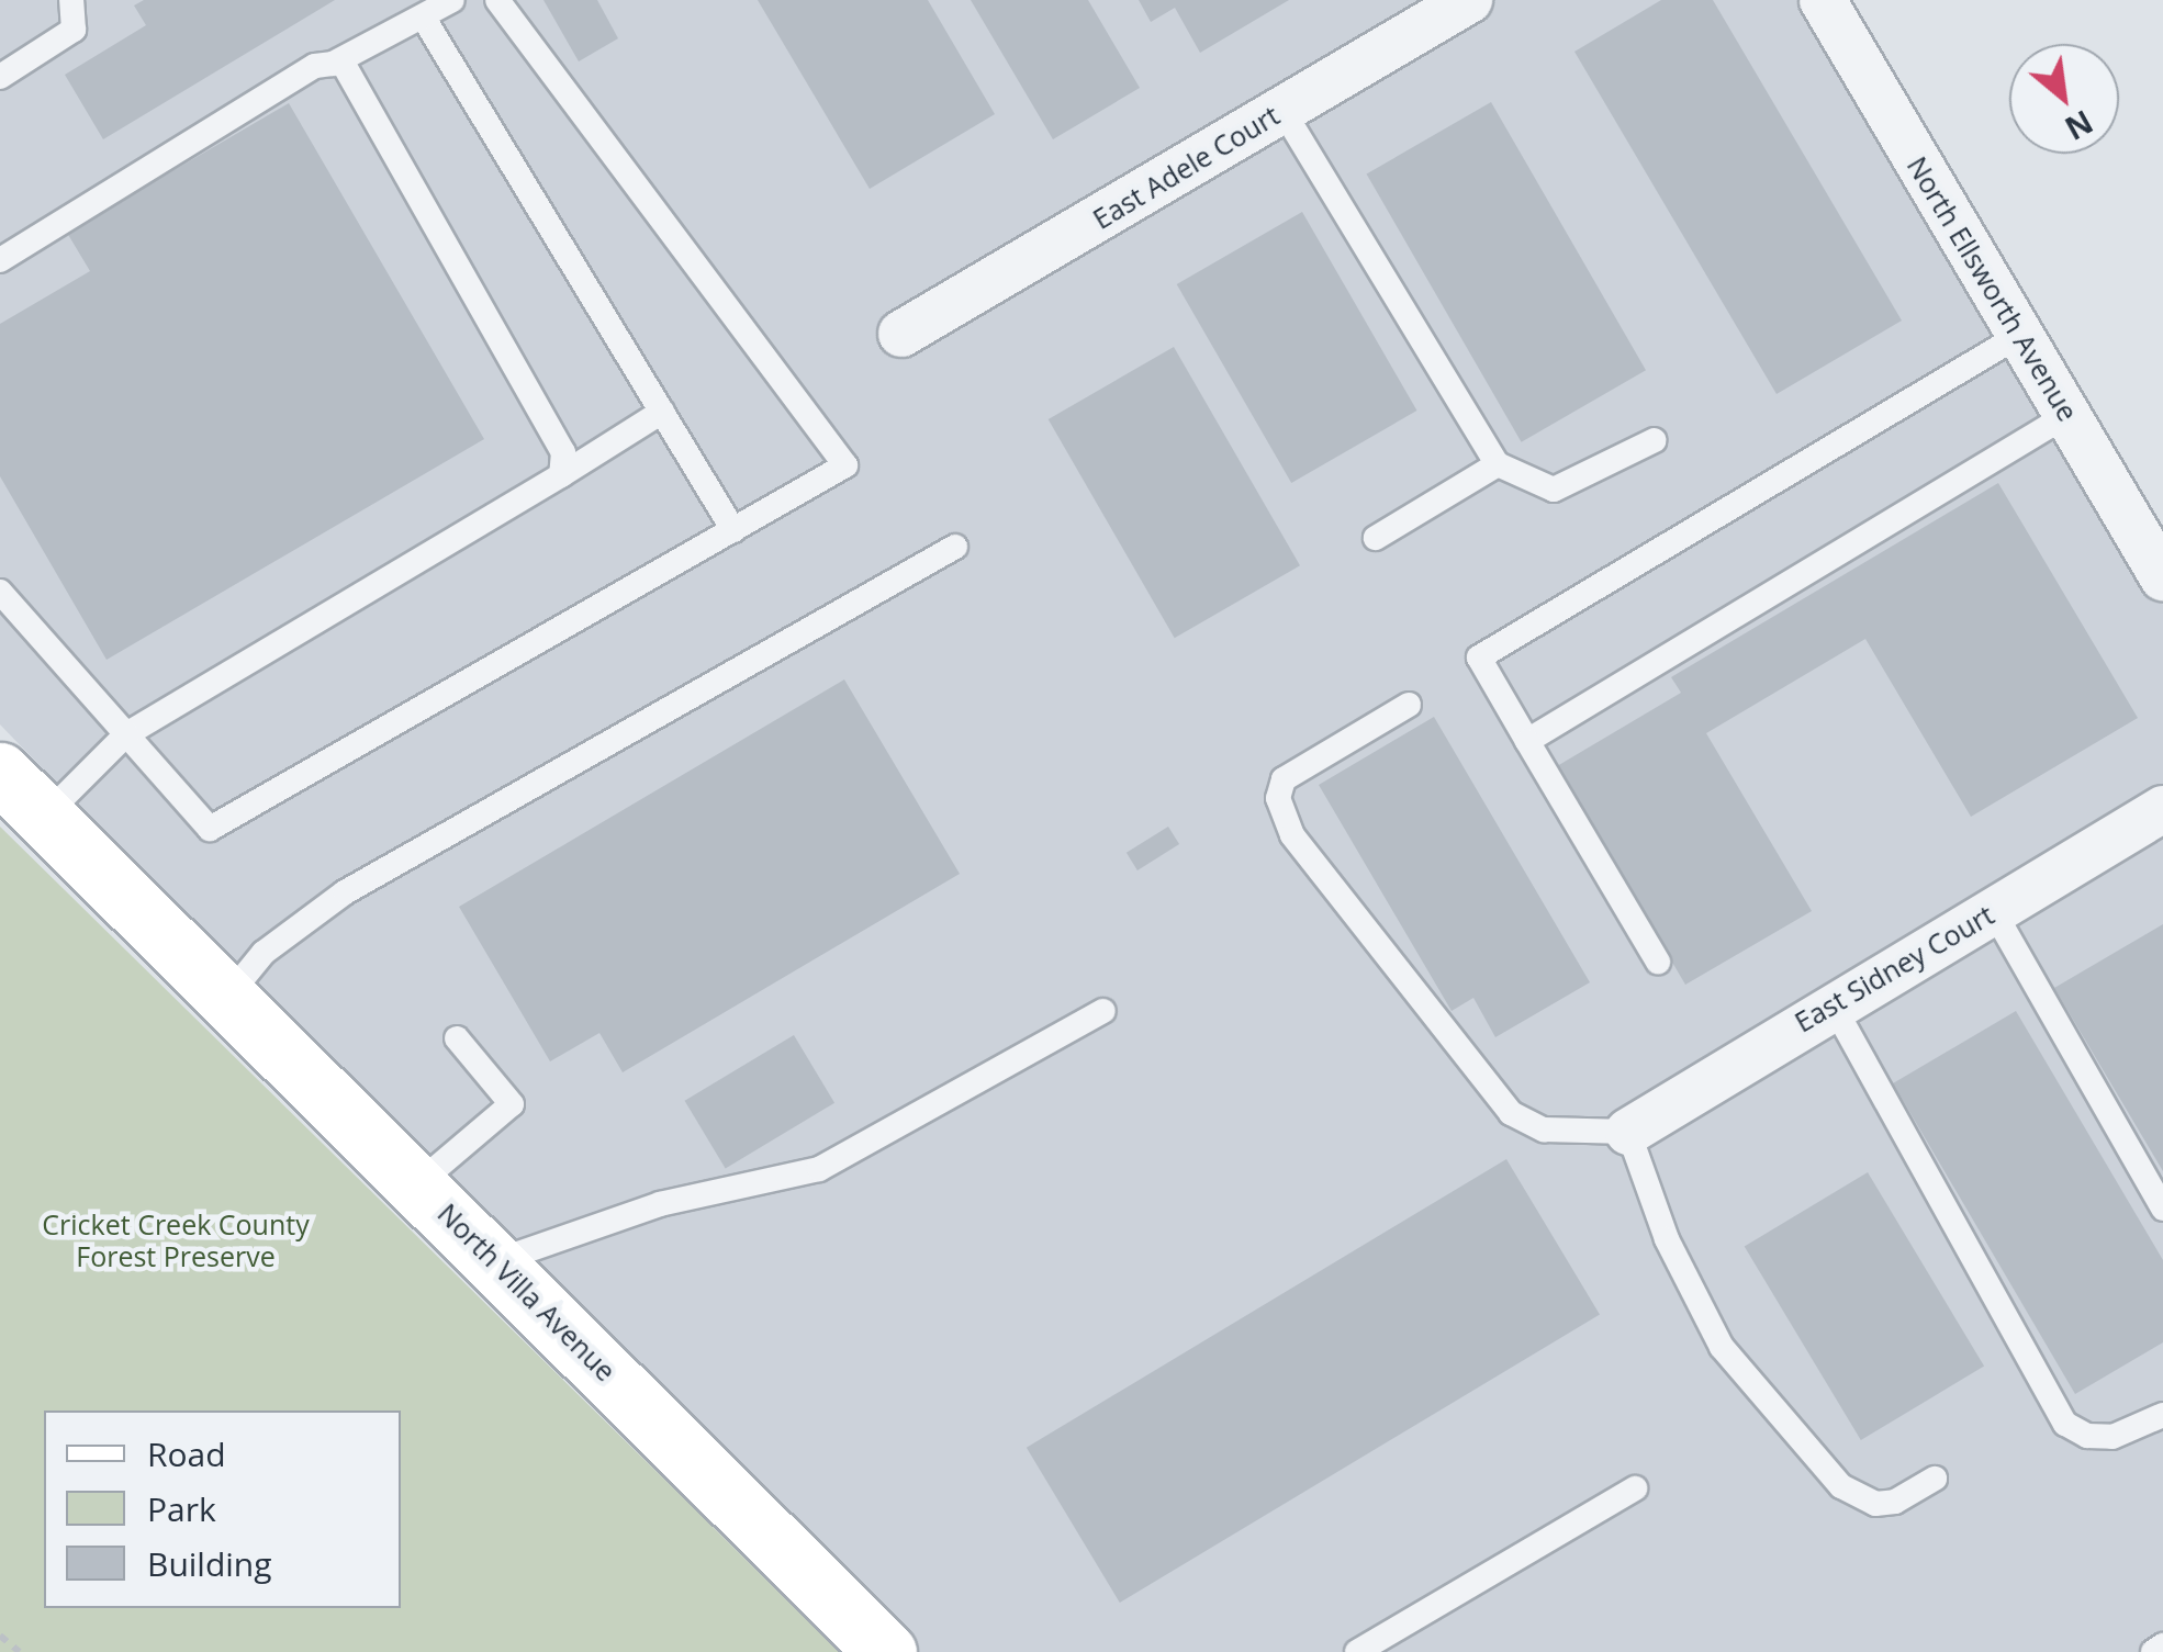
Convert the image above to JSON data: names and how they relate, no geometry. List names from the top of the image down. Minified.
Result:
{"streets":{"main road":["North Villa Avenue"],"street":["East Adele Court","North Ellsworth Avenue","East Sidney Court"]},"parks":["Cricket Creek County Forest Preserve"],"legend":["Road","Park","Building"],"north":"bottom right"}
